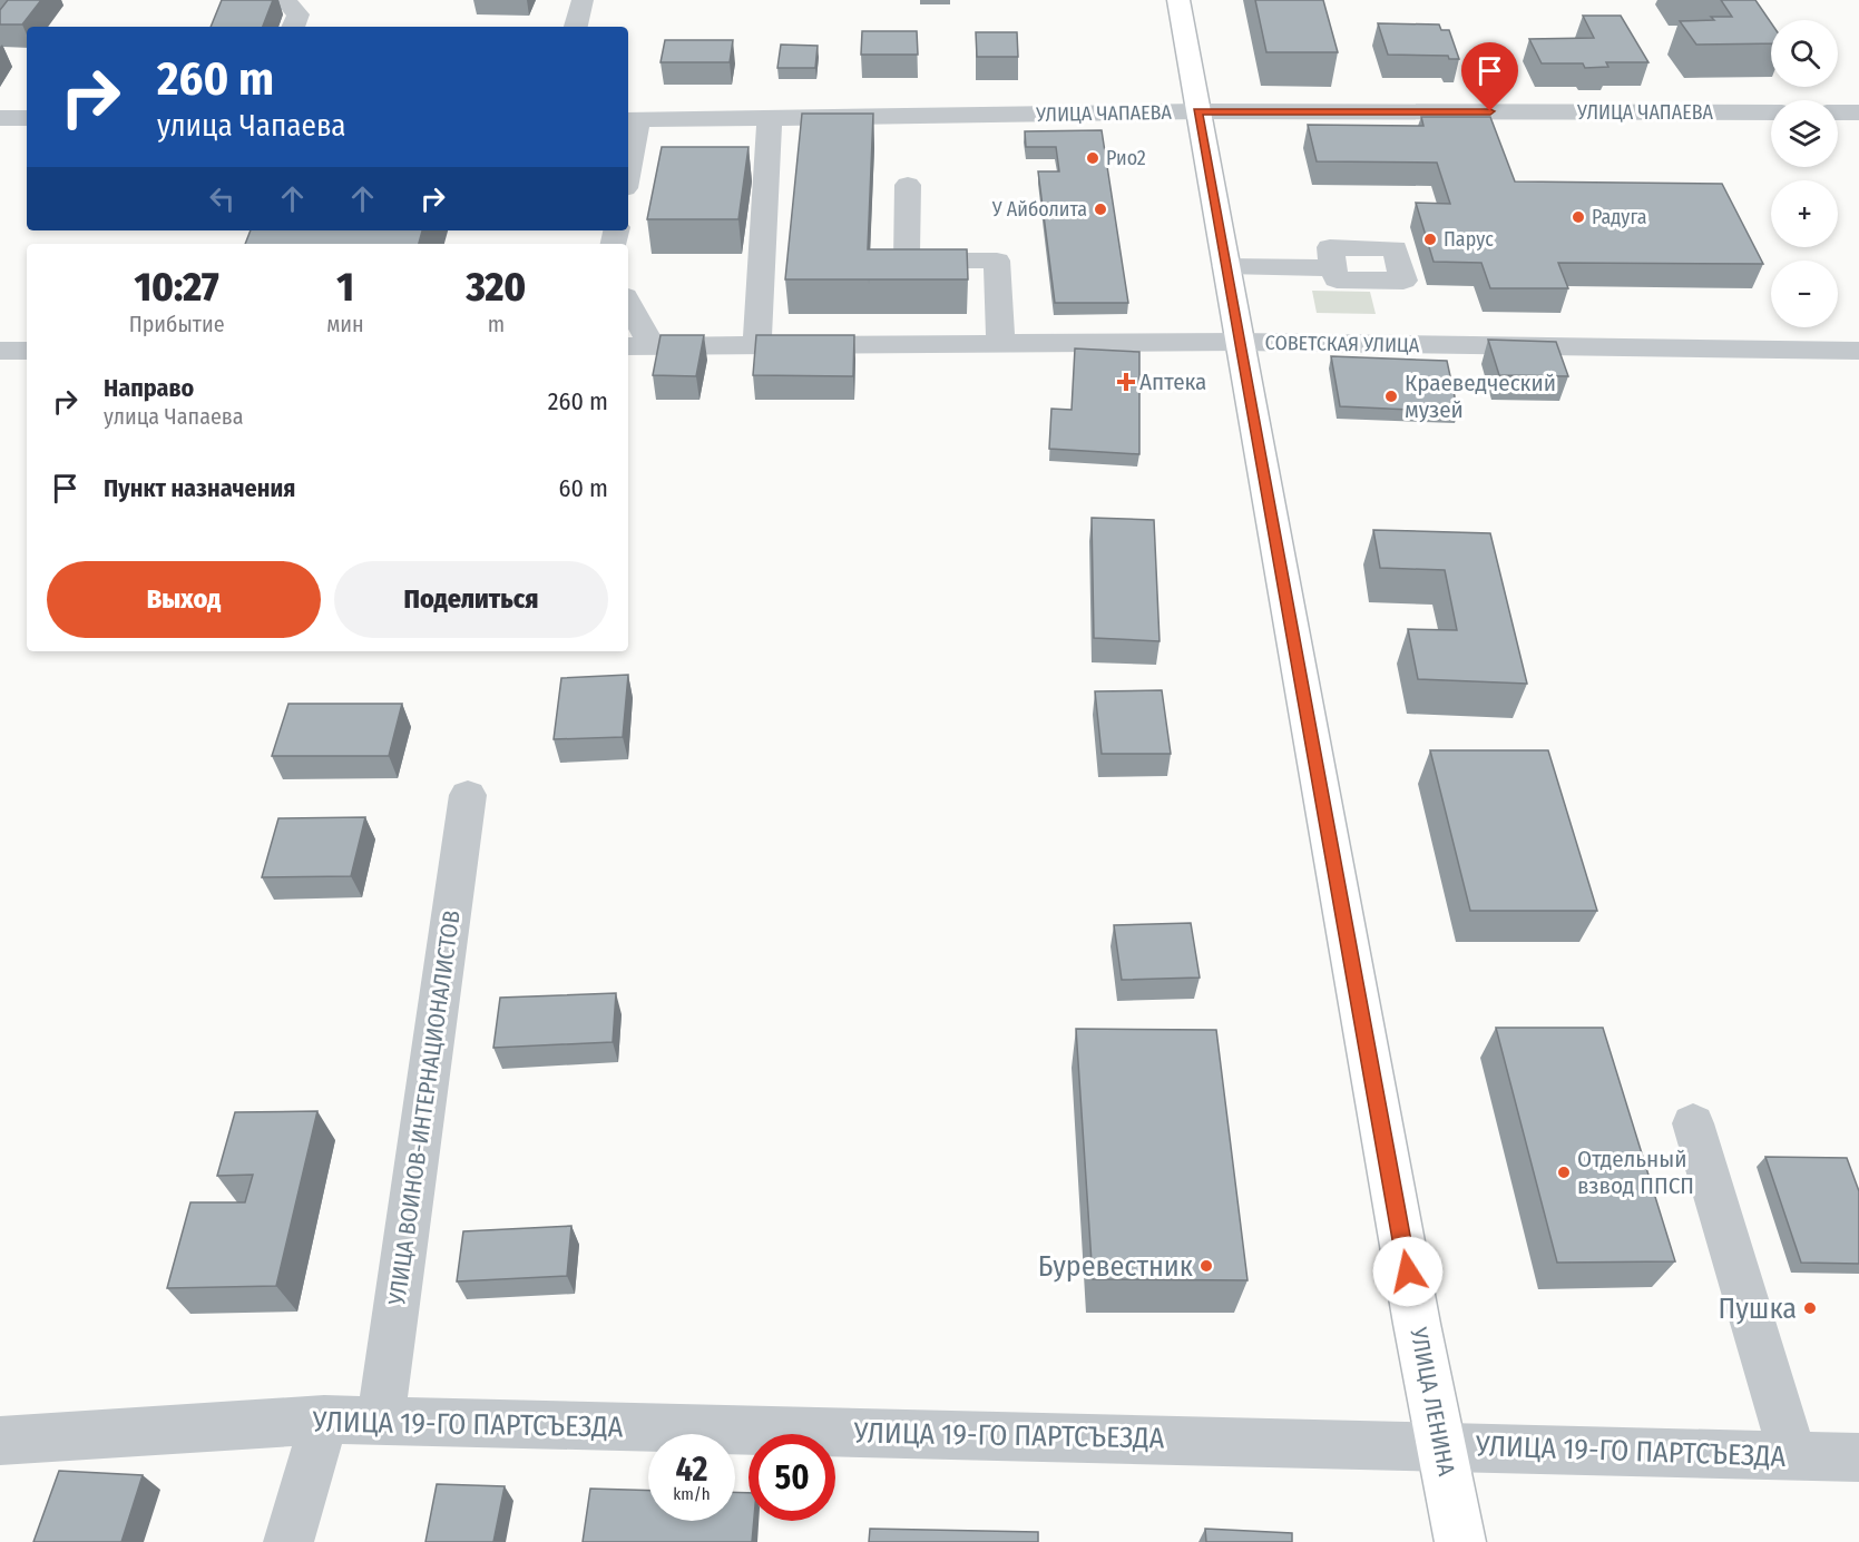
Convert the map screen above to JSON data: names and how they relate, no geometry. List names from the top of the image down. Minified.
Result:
{"streets":{"main road":["УЛИЦА ЛЕНИНА"],"street":["УЛИЦА ЧАПАЕВА","СОВЕТСКАЯ УЛИЦА","УЛИЦА ВОИНОВ-ИНТЕРНАЦИОНАЛИСТОВ","УЛИЦА 19-ГО ПАРТСЪЕЗДА"]},"crossings":[["УЛИЦА ЧАПАЕВА","УЛИЦА ЛЕНИНА"],["СОВЕТСКАЯ УЛИЦА","УЛИЦА ЛЕНИНА"],["УЛИЦА ВОИНОВ-ИНТЕРНАЦИОНАЛИСТОВ","УЛИЦА 19-ГО ПАРТСЪЕЗДА"],["УЛИЦА ЛЕНИНА","УЛИЦА 19-ГО ПАРТСЪЕЗДА"]],"places":{"other":["Рио2","У Айболита","Радуга","Парус","Краеведческий музей","Отдельный взвод ППСП","Буревестник","Пушка"],"health":["Аптека"]},"page":{"map_buttons":["+","−"],"turn":["260 m","улица Чапаева"],"eta":["10:27","Прибытие","1","мин","320","m"],"list":[{"name":"Направо","note":"улица Чапаева","value":"260 m"},{"name":"Пункт назначения","value":"60 m"}],"buttons":["Выход","Поделиться"],"speed":"42 km/h","limit":"50"}}
